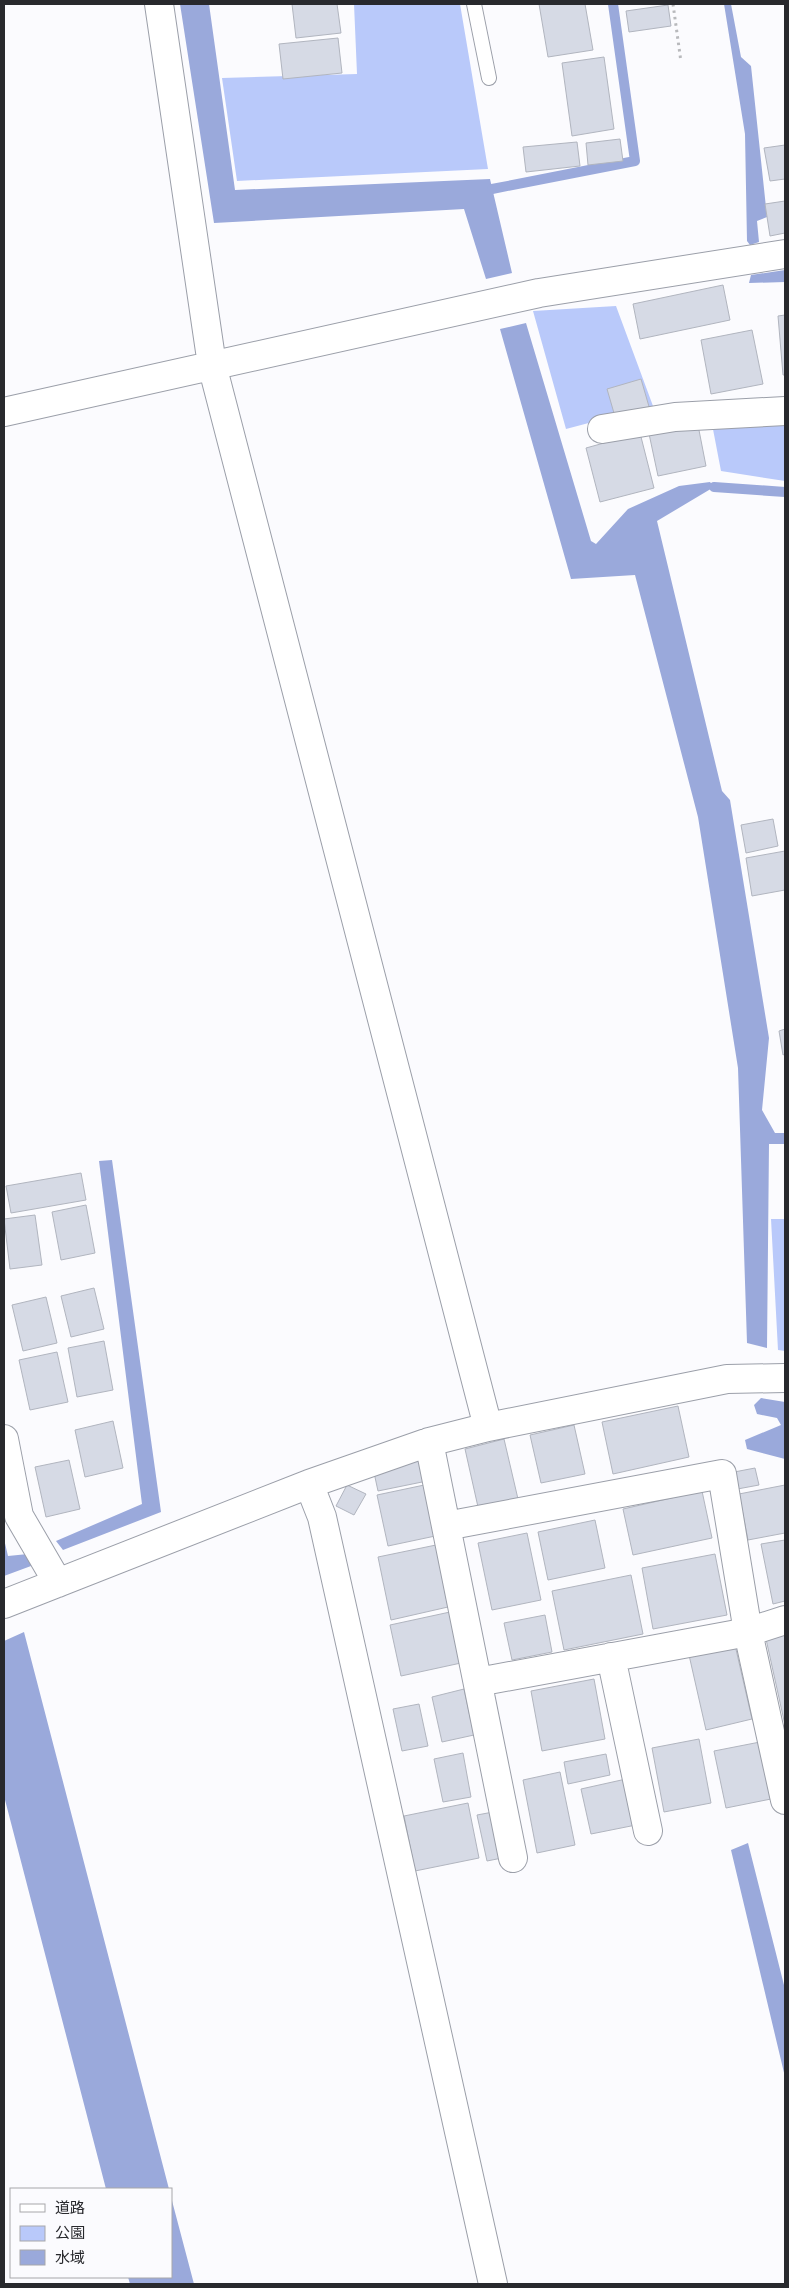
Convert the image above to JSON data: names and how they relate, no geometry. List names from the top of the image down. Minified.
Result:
{"legend":["道路","公園","水域"]}
